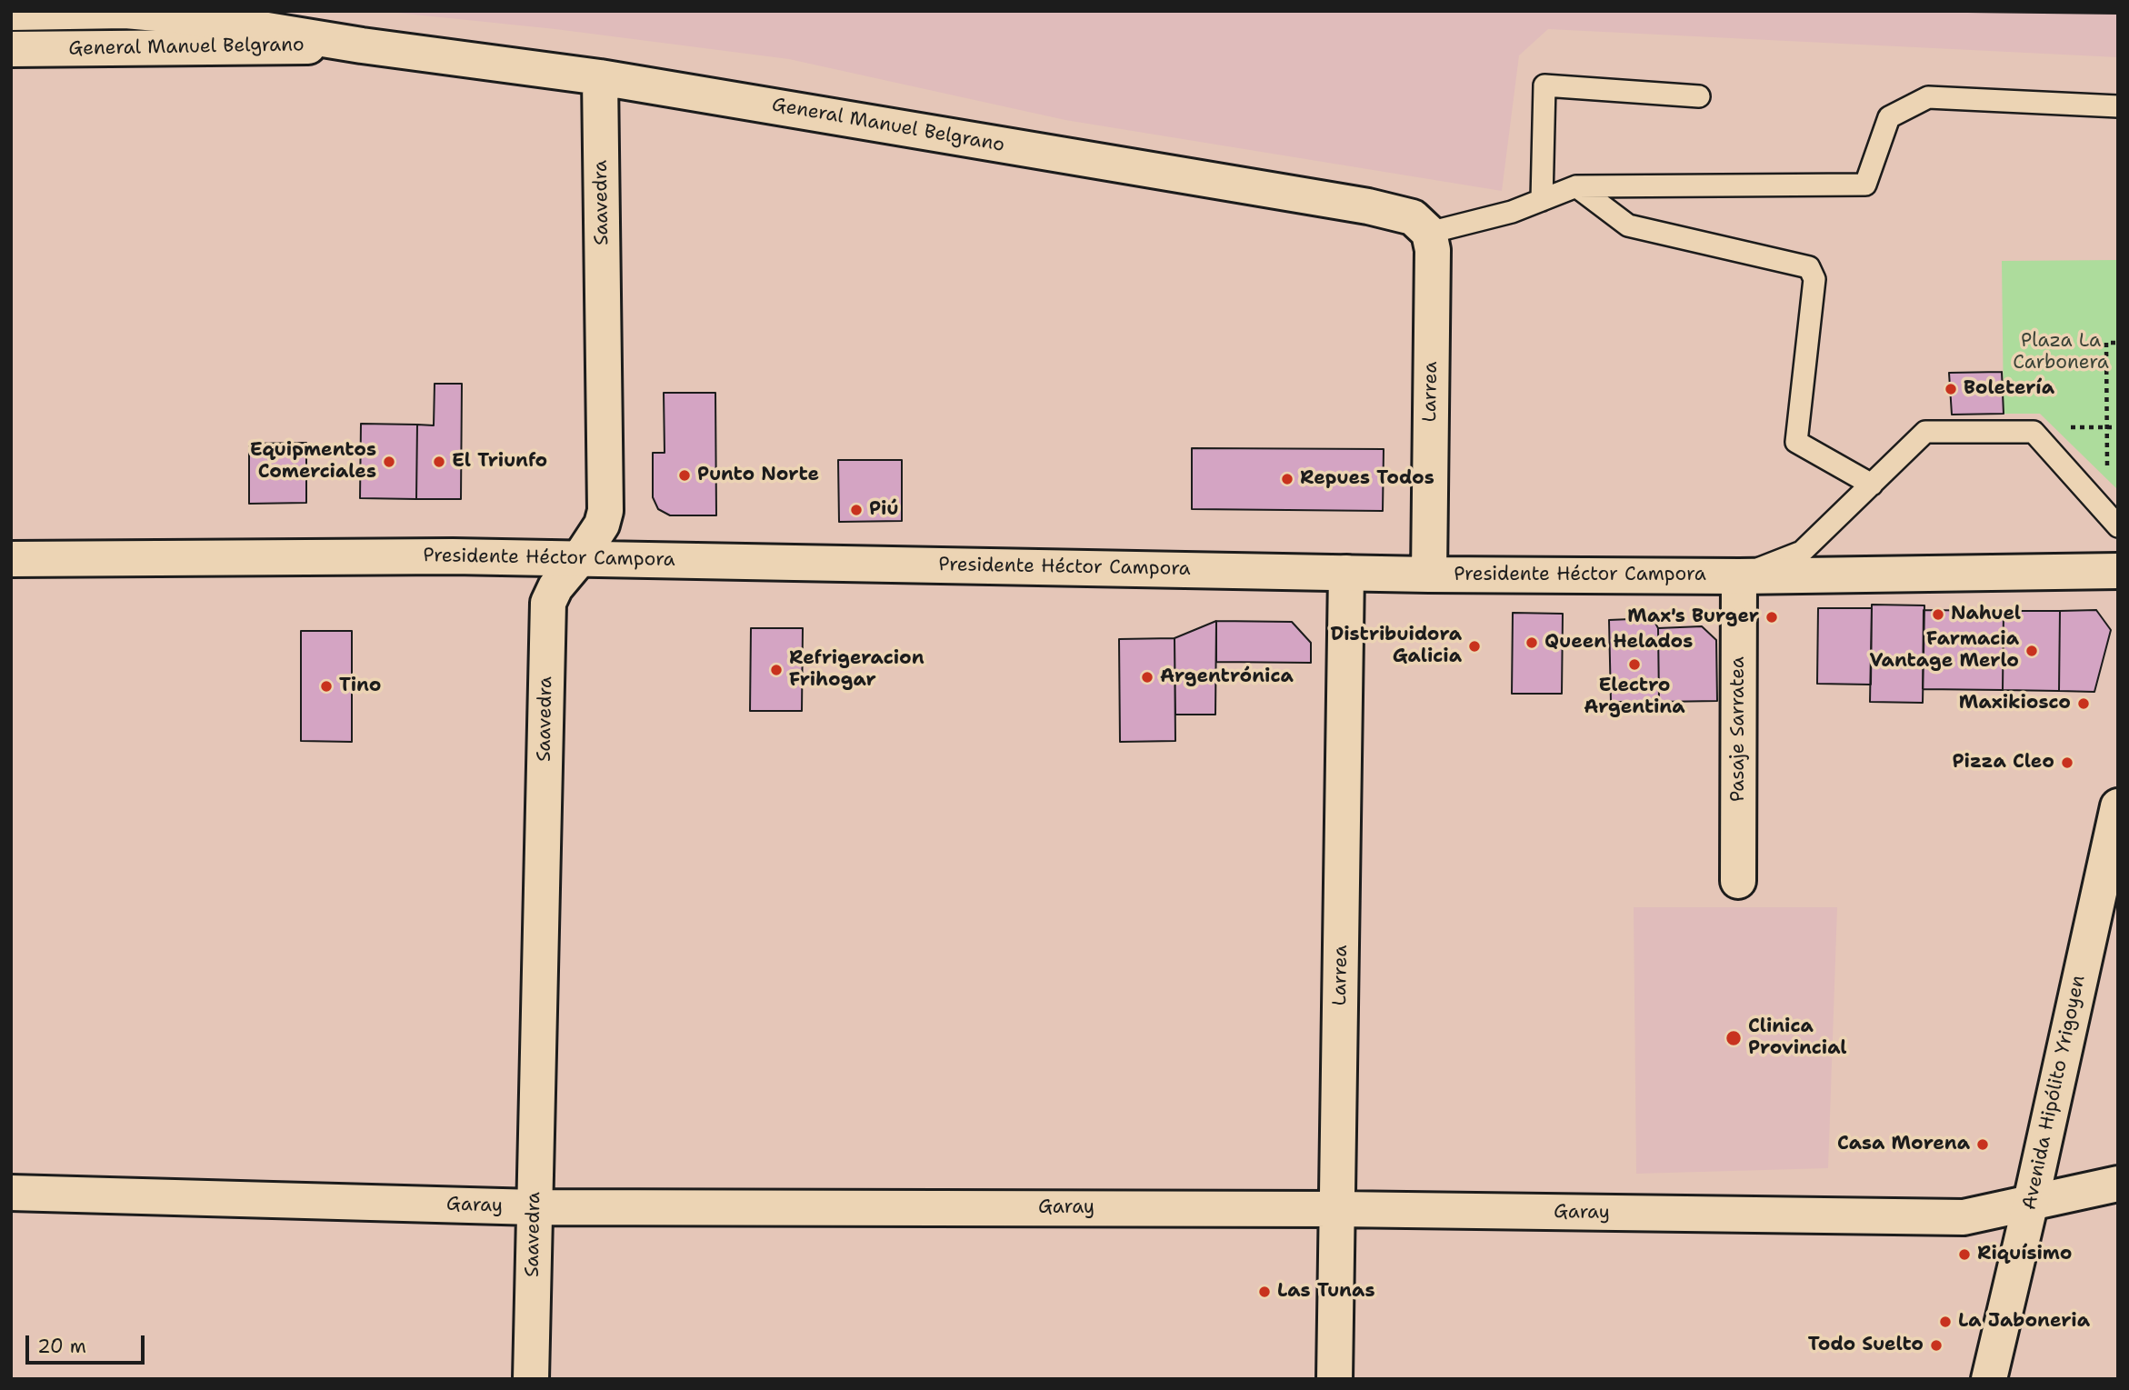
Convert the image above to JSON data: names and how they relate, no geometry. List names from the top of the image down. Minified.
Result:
{"streets":{"street":["General Manuel Belgrano","Saavedra","Larrea","Presidente Héctor Campora","Pasaje Sarratea","Avenida Hipólito Yrigoyen","Garay"]},"crossings":[["General Manuel Belgrano","Saavedra"],["General Manuel Belgrano","Larrea"],["Saavedra","Presidente Héctor Campora"],["Saavedra","Garay"],["Larrea","Presidente Héctor Campora"],["Larrea","Garay"],["Presidente Héctor Campora","Pasaje Sarratea"],["Avenida Hipólito Yrigoyen","Garay"]],"parks":["Plaza La Carbonera"],"places":["Boletería","Equipmentos Comerciales","El Triunfo","Punto Norte","Repues Todos","Piú","Nahuel","Max's Burger","Queen Helados","Distribuidora Galicia","Farmacia Vantage Merlo","Electro Argentina","Refrigeracion Frihogar","Argentrónica","Tino","Maxikiosco","Pizza Cleo","Clinica Provincial","Casa Morena","Riquísimo","Las Tunas","La Jaboneria","Todo Suelto"],"scale_bar":"20 m"}
